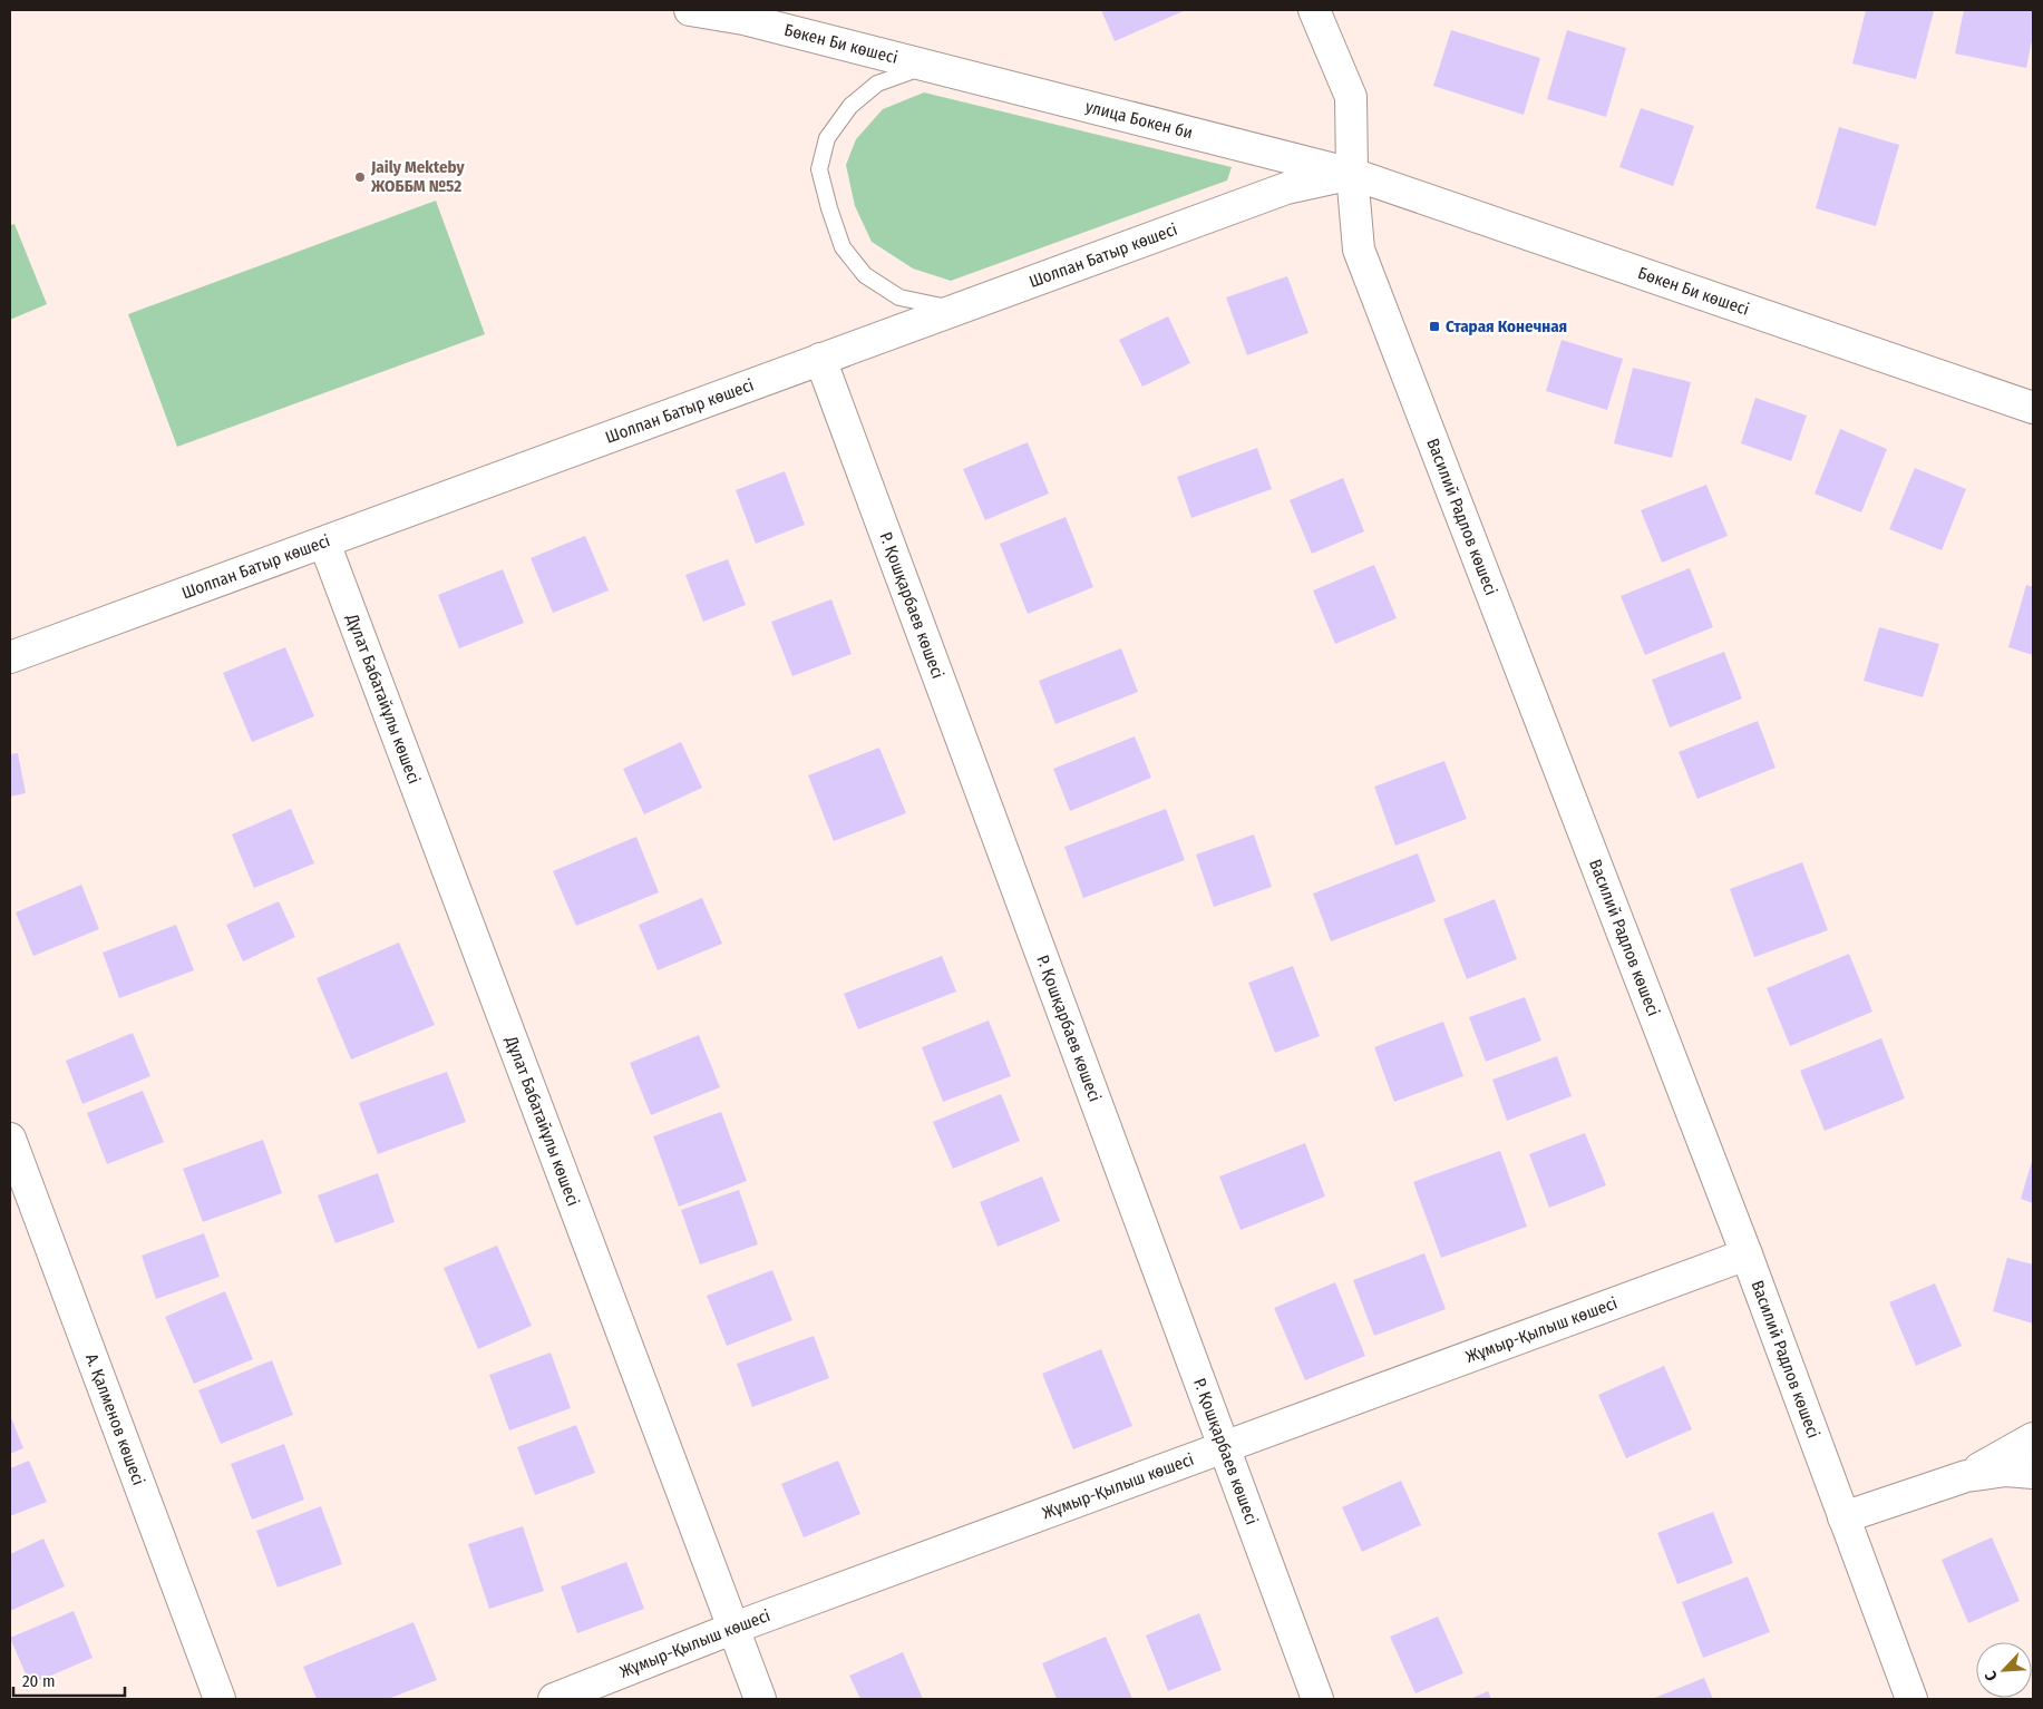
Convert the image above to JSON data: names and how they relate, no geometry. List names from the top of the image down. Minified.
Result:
{"streets":{"street":["Бөкен Би көшесі","улица Бокен би","Шолпан Батыр көшесі","Василий Радлов көшесі","Р. Қошқарбаев көшесі","Дұлат Бабатайұлы көшесі","Жұмыр-Қылыш көшесі","А. Қалменов көшесі"]},"crossings":[["Бөкен Би көшесі","улица Бокен би"],["Бөкен Би көшесі","Шолпан Батыр көшесі"],["Бөкен Би көшесі","Василий Радлов көшесі"],["улица Бокен би","Шолпан Батыр көшесі"],["улица Бокен би","Василий Радлов көшесі"],["Шолпан Батыр көшесі","Василий Радлов көшесі"],["Шолпан Батыр көшесі","Р. Қошқарбаев көшесі"],["Шолпан Батыр көшесі","Дұлат Бабатайұлы көшесі"],["Василий Радлов көшесі","Жұмыр-Қылыш көшесі"],["Р. Қошқарбаев көшесі","Жұмыр-Қылыш көшесі"],["Дұлат Бабатайұлы көшесі","Жұмыр-Қылыш көшесі"]],"places":{"other":["Jaily Mekteby ЖОББМ №52"],"transit":["Старая Конечная"]},"scale_bar":"20 m","north":"bottom left"}
